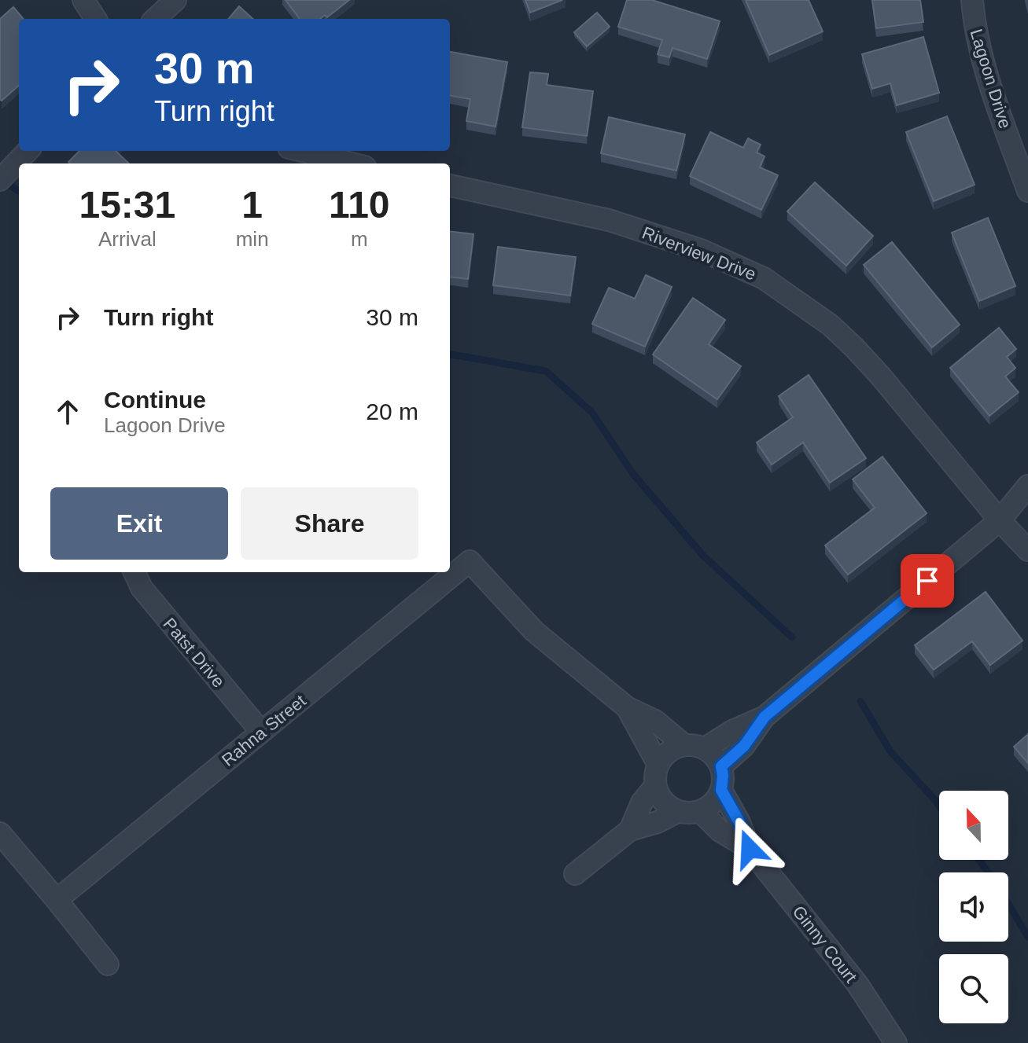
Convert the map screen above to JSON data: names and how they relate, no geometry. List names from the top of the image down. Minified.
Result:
{"streets":{"street":["Lagoon Drive","Riverview Drive","Patst Drive","Rahna Street","Ginny Court"]},"crossings":[["Patst Drive","Rahna Street"]],"north":"top","page":{"turn":["30 m","Turn right"],"eta":["15:31","Arrival","1","min","110","m"],"list":[{"name":"Turn right","value":"30 m"},{"name":"Continue","note":"Lagoon Drive","value":"20 m"}],"buttons":["Exit","Share"]}}
